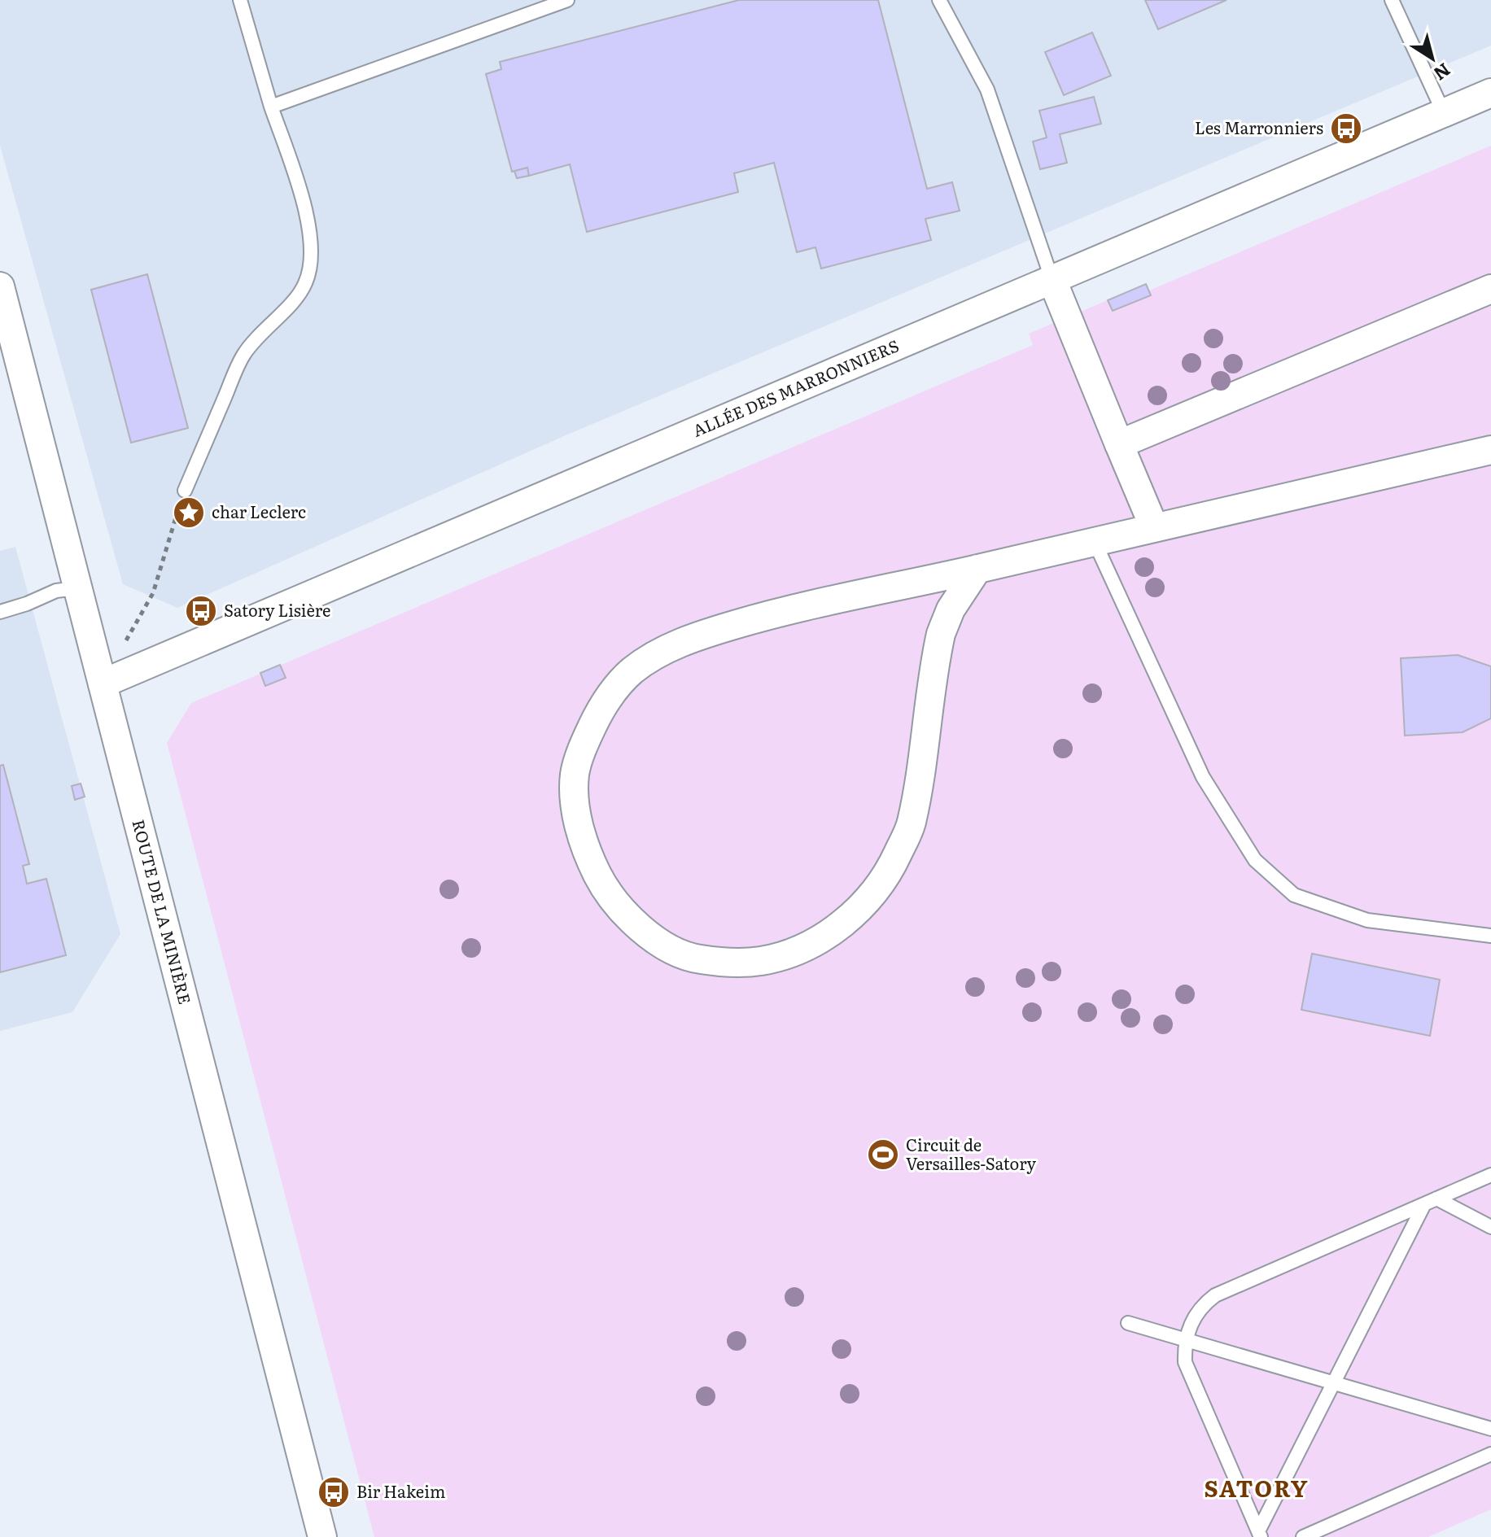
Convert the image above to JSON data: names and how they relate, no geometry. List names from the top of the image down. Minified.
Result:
{"streets":{"street":["ALLÉE DES MARRONNIERS","ROUTE DE LA MINIÈRE"]},"crossings":[["ALLÉE DES MARRONNIERS","ROUTE DE LA MINIÈRE"]],"districts":["SATORY"],"places":{"bus stop":["Les Marronniers","Satory Lisière","Bir Hakeim"],"place":["char Leclerc"],"sports":["Circuit de Versailles-Satory"]},"north":"bottom right"}
